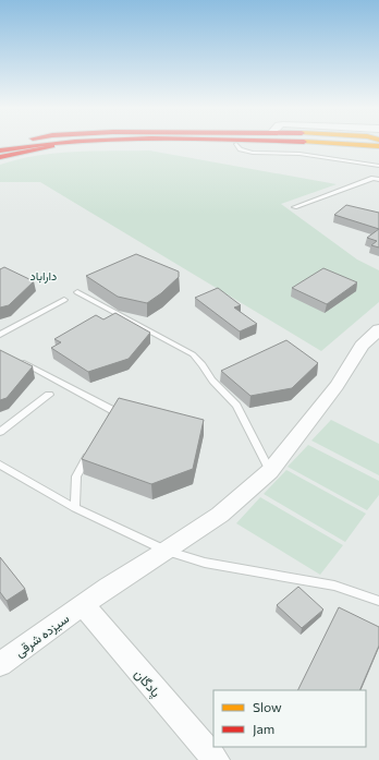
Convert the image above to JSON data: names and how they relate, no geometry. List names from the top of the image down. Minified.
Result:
{"streets":{"street":["سیزده شرقی","پادگان"]},"crossings":[["سیزده شرقی","پادگان"]],"districts":["داراباد"],"legend":["Slow","Jam"]}
